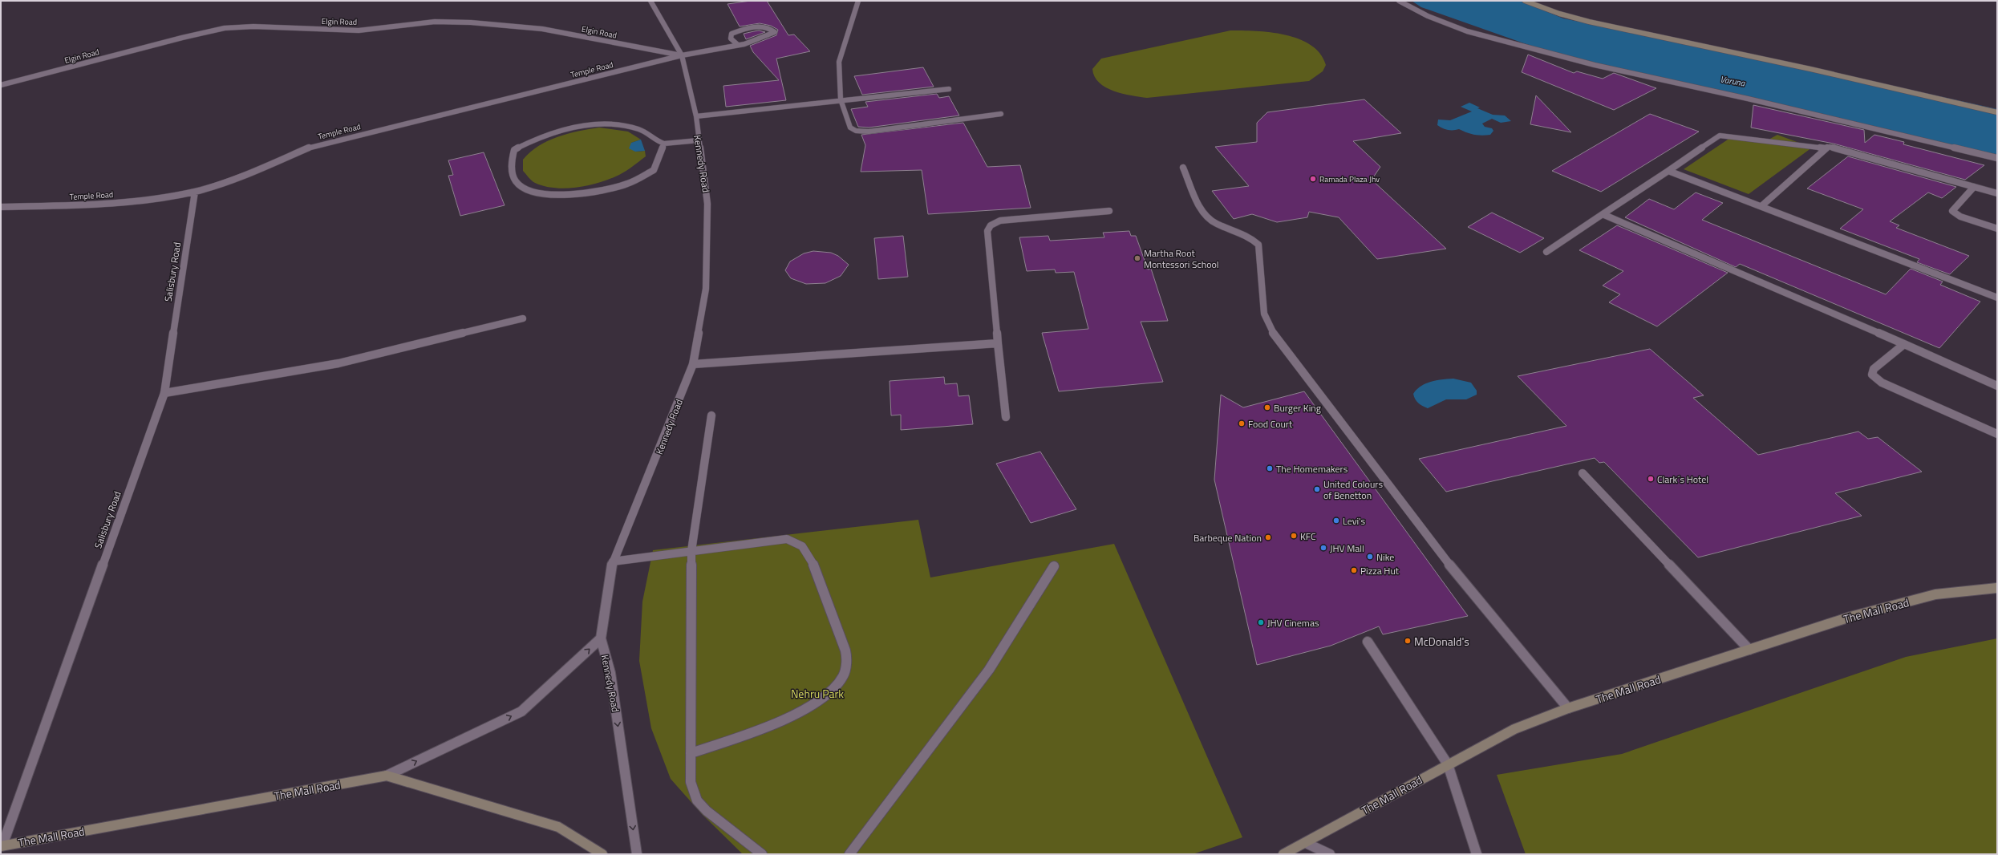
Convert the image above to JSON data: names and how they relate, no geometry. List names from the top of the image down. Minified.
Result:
{"streets":{"street":["Elgin Road","Temple Road","Kennedy Road","Salisbury Road","The Mall Road"]},"crossings":[["Elgin Road","Temple Road"],["Elgin Road","Kennedy Road"],["Temple Road","Kennedy Road"],["Temple Road","Salisbury Road"],["Salisbury Road","The Mall Road"]],"water":["Varuna"],"parks":["Nehru Park"],"places":["Ramada Plaza Jhv","Martha Root Montessori School","Burger King","Food Court","The Homemakers","Clark´s Hotel","United Colours of Benetton","Levi's","KFC","Barbeque Nation","JHV Mall","Nike","Pizza Hut","JHV Cinemas","McDonald's"]}
